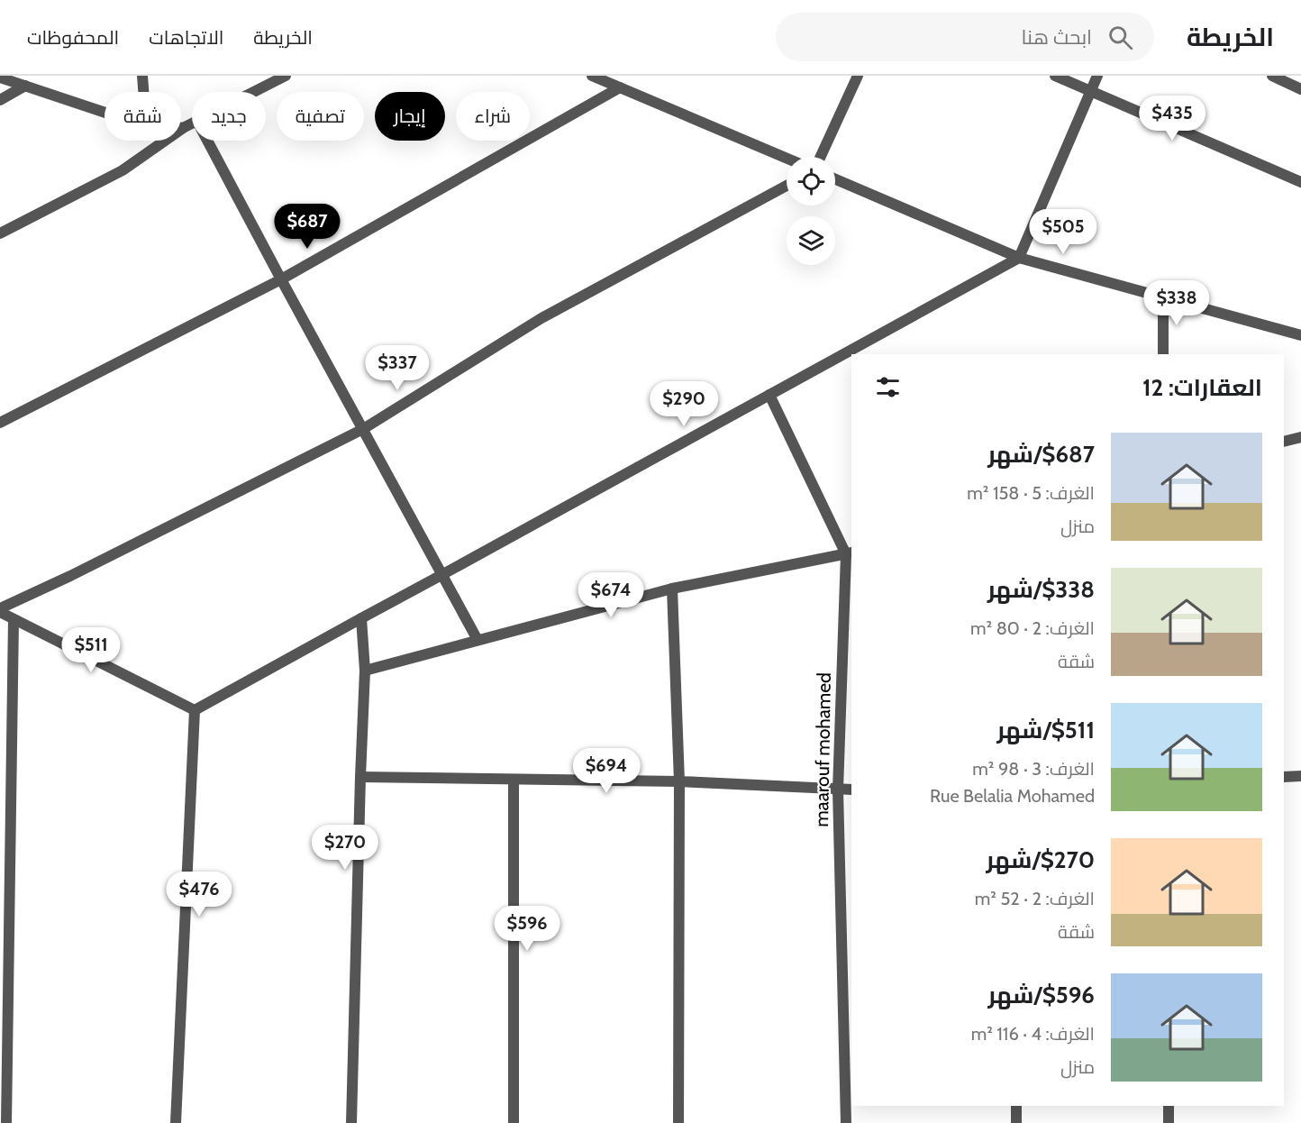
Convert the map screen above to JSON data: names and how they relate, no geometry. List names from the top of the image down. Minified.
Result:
{"streets":{"street":["maarouf mohamed"]},"page":{"header":"الخريطة","search":"ابحث هنا","nav":["الخريطة","الاتجاهات","المحفوظات"],"chip":["شراء","إيجار","تصفية","جديد","شقة"],"price":["$435","$687","$505","$338","$337","$290","$674","$511","$694","$270","$476","$596"],"heading":"العقارات: 12","list":[{"name":"$687/شهر","note":"الغرف: 5 · 158 m² · منزل"},{"name":"$338/شهر","note":"الغرف: 2 · 80 m² · شقة"},{"name":"$511/شهر","note":"الغرف: 3 · 98 m² · Rue Belalia Mohamed"},{"name":"$270/شهر","note":"الغرف: 2 · 52 m² · شقة"},{"name":"$596/شهر","note":"الغرف: 4 · 116 m² · منزل"}]}}
